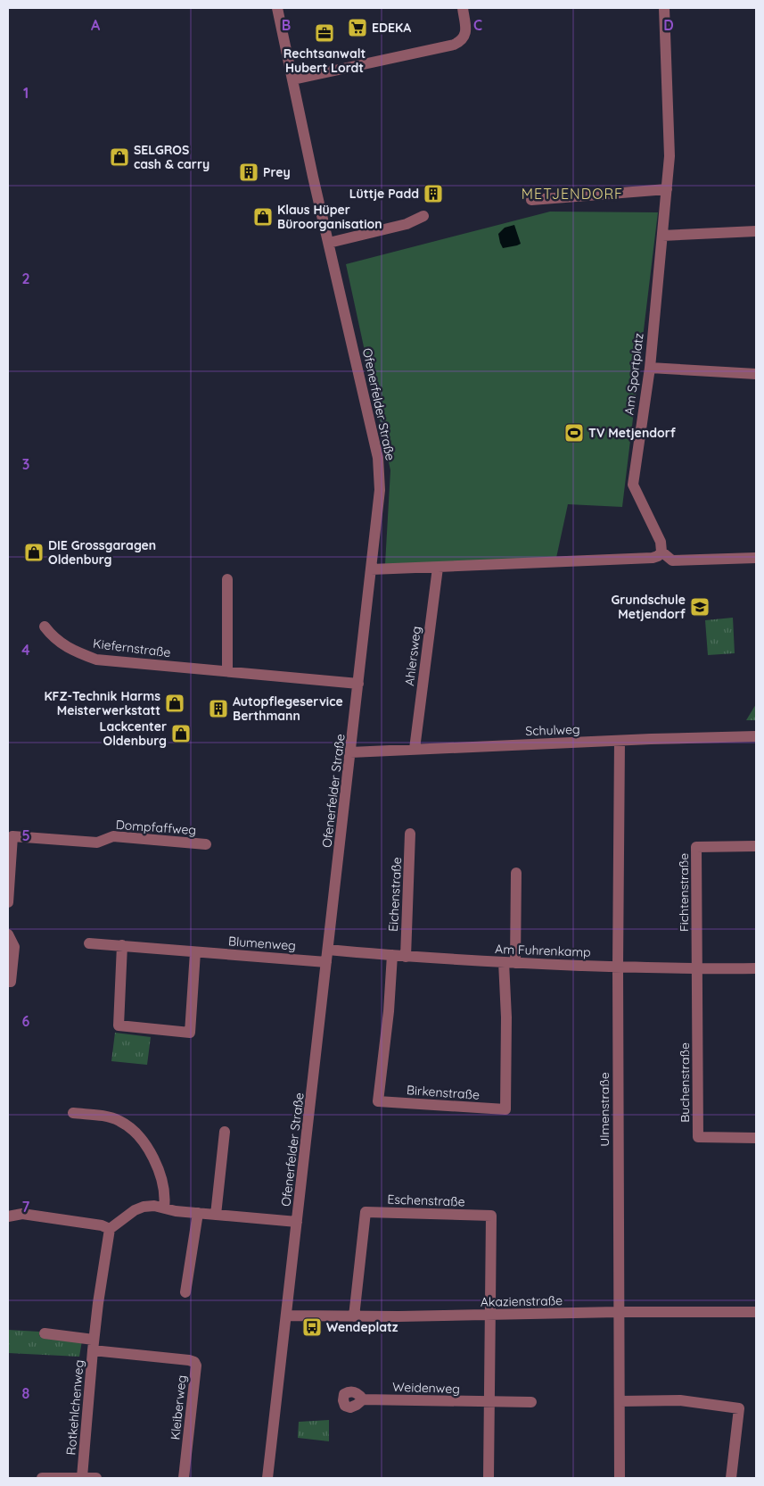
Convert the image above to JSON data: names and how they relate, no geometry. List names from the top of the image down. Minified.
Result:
{"streets":{"street":["Am Sportplatz","Ofenerfelder Straße","Kiefernstraße","Ahlersweg","Schulweg","Dompfaffweg","Fichtenstraße","Eichenstraße","Blumenweg","Am Fuhrenkamp","Buchenstraße","Birkenstraße","Ulmenstraße","Eschenstraße","Akazienstraße","Weidenweg","Rotkehlchenweg","Kleiberweg"]},"crossings":[["Ofenerfelder Straße","Kiefernstraße"],["Ofenerfelder Straße","Schulweg"],["Ofenerfelder Straße","Blumenweg"],["Ofenerfelder Straße","Am Fuhrenkamp"],["Ofenerfelder Straße","Akazienstraße"],["Ahlersweg","Schulweg"],["Schulweg","Ulmenstraße"],["Fichtenstraße","Am Fuhrenkamp"],["Fichtenstraße","Buchenstraße"],["Eichenstraße","Am Fuhrenkamp"],["Am Fuhrenkamp","Buchenstraße"],["Am Fuhrenkamp","Birkenstraße"],["Am Fuhrenkamp","Ulmenstraße"],["Ulmenstraße","Akazienstraße"],["Eschenstraße","Akazienstraße"],["Rotkehlchenweg","Kleiberweg"]],"districts":["METJENDORF"],"places":{"supermarket":["EDEKA"],"office":["Rechtsanwalt Hubert Lordt"],"shop":["SELGROS cash & carry","Klaus Hüper Büroorganisation","DIE Grossgaragen Oldenburg","KFZ-Technik Harms Meisterwerkstatt","Lackcenter Oldenburg"],"building":["Prey","Lüttje Padd","Autopflegeservice Berthmann"],"sports":["TV Metjendorf"],"school or university":["Grundschule Metjendorf"],"bus stop":["Wendeplatz"]},"grid":{"columns":["A","B","C","D"],"rows":["1","2","3","4","5","6","7","8"]}}
